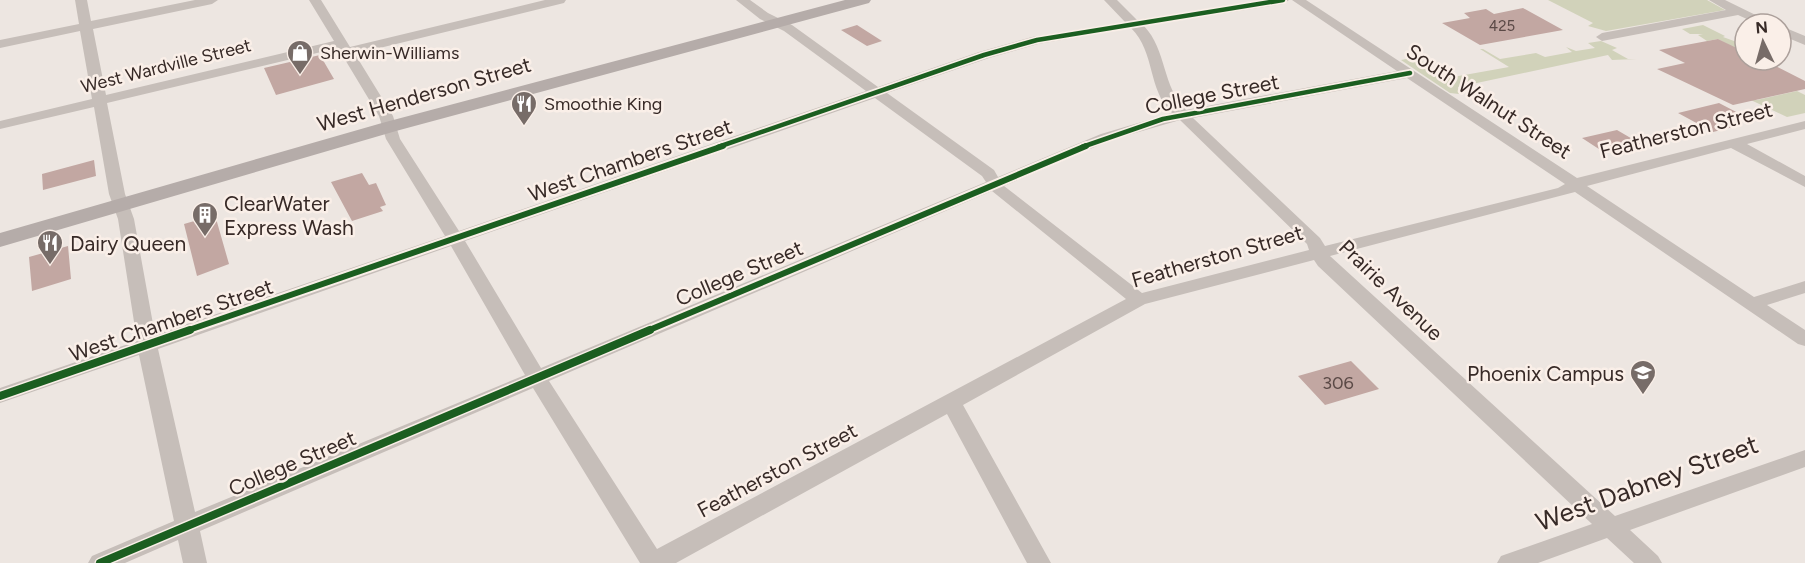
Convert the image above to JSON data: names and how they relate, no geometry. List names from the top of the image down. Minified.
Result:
{"streets":{"main road":["West Henderson Street"],"street":["West Wardville Street","College Street","South Walnut Street","Featherston Street","West Chambers Street","Prairie Avenue","West Dabney Street"]},"crossings":[["College Street","South Walnut Street"],["College Street","Prairie Avenue"],["South Walnut Street","Featherston Street"],["Featherston Street","Prairie Avenue"],["West Chambers Street","Prairie Avenue"],["Prairie Avenue","West Dabney Street"]],"places":{"shop":["Sherwin-Williams"],"restaurant":["Smoothie King","Dairy Queen"],"building":["ClearWater Express Wash"],"school or university":["Phoenix Campus"]},"house_numbers":["425","306"],"north":"top"}
